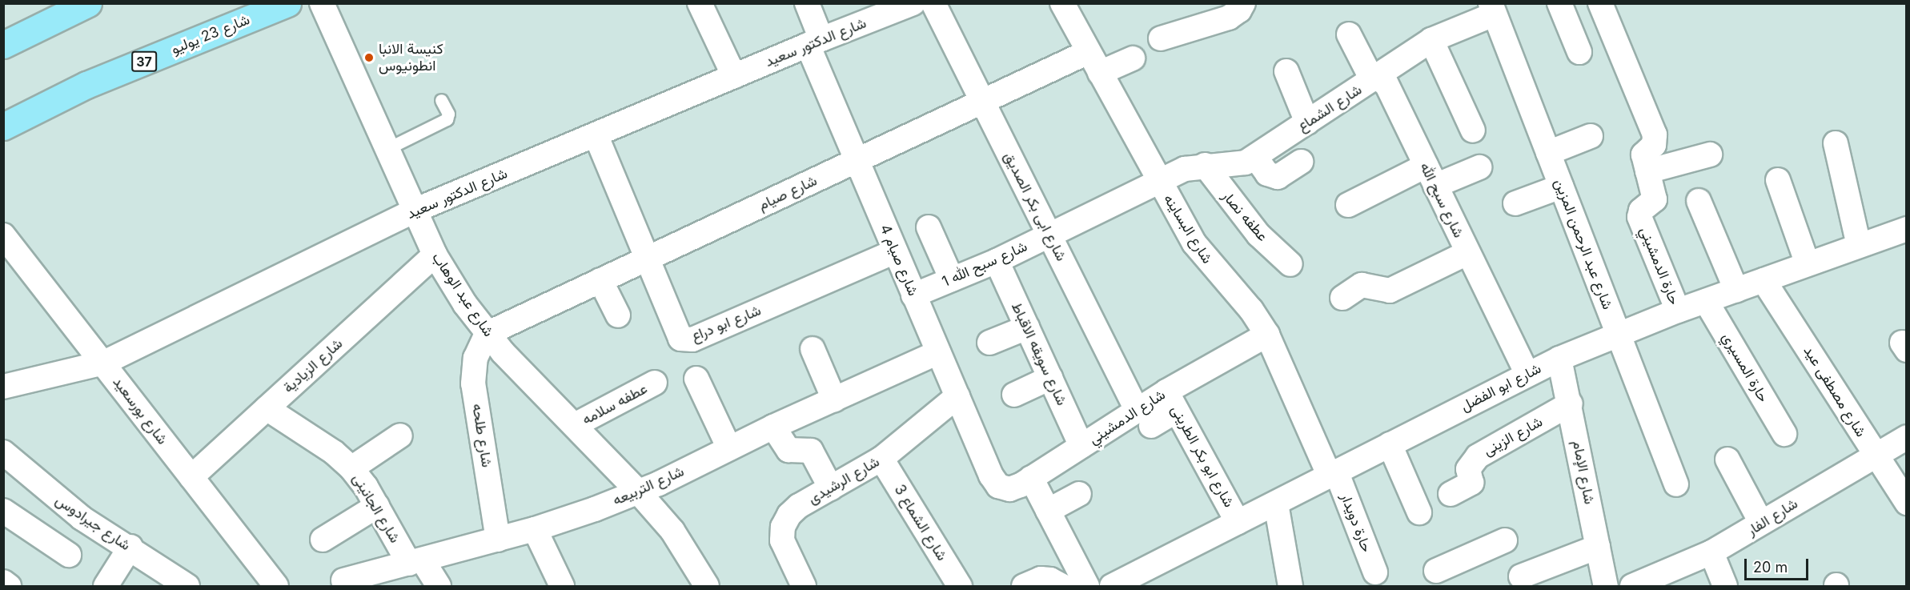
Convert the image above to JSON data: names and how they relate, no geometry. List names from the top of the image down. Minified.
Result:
{"streets":{"main road":["شارع 23 يوليو","37"],"street":["شارع الدكتور سعيد","شارع الشماع","شارع صيام","شارع سبح الله","شارع ابى بكر الصديق","عطفه نصار","شارع البساينه","شارع عبد الرحمن المزين","شارع صيام 4","شارع سبح الله 1","حارة الدمشيني","شارع عبد الوهاب","شارع ابو دراع","شارع سويقه الاقباط","شارع الزيادية","حارة المسيري","شارع ابو الفضل","شارع مصطفى عيد","عطفه سلامه","شارع بورسعيد","شارع الدمشيني","شارع طلحه","شارع الزينى","شارع ابو بكر الطرينى","شارع الإمام","شارع الرشيدى","شارع التربيعه","شارع الجانينى","شارع الفار","شارع جيرادوس","شارع الشماع 3","حارة دويدار"]},"crossings":[["شارع الدكتور سعيد","شارع صيام 4"],["شارع الدكتور سعيد","شارع عبد الوهاب"],["شارع الدكتور سعيد","شارع ابو دراع"],["شارع الدكتور سعيد","شارع بورسعيد"],["شارع الشماع","شارع سبح الله"],["شارع الشماع","عطفه نصار"],["شارع الشماع","شارع البساينه"],["شارع الشماع","شارع عبد الرحمن المزين"],["شارع الشماع","شارع سبح الله 1"],["شارع صيام","شارع ابى بكر الصديق"],["شارع صيام","شارع البساينه"],["شارع صيام","شارع صيام 4"],["شارع صيام","شارع عبد الوهاب"],["شارع صيام","شارع ابو دراع"],["شارع صيام","شارع طلحه"],["شارع سبح الله","شارع ابو الفضل"],["شارع ابى بكر الصديق","شارع سبح الله 1"],["شارع ابى بكر الصديق","شارع الدمشيني"],["شارع البساينه","شارع سبح الله 1"],["شارع البساينه","شارع ابو الفضل"],["شارع البساينه","شارع الدمشيني"],["شارع البساينه","حارة دويدار"],["شارع عبد الرحمن المزين","شارع ابو الفضل"],["شارع صيام 4","شارع سبح الله 1"],["شارع صيام 4","شارع ابو دراع"],["شارع صيام 4","شارع الدمشيني"],["شارع صيام 4","شارع الرشيدى"],["شارع صيام 4","شارع التربيعه"],["شارع سبح الله 1","شارع سويقه الاقباط"],["حارة الدمشيني","شارع ابو الفضل"],["شارع عبد الوهاب","شارع الزيادية"],["شارع عبد الوهاب","عطفه سلامه"],["شارع عبد الوهاب","شارع طلحه"],["شارع عبد الوهاب","شارع التربيعه"],["شارع سويقه الاقباط","شارع الدمشيني"],["شارع الزيادية","شارع بورسعيد"],["شارع الزيادية","شارع الجانينى"],["حارة المسيري","شارع ابو الفضل"],["شارع ابو الفضل","شارع مصطفى عيد"],["شارع ابو الفضل","شارع ابو بكر الطرينى"],["شارع ابو الفضل","شارع الإمام"],["شارع ابو الفضل","حارة دويدار"],["شارع مصطفى عيد","شارع الفار"],["شارع الدمشيني","شارع ابو بكر الطرينى"],["شارع طلحه","شارع التربيعه"],["شارع الزينى","شارع الإمام"],["شارع الرشيدى","شارع الشماع 3"],["شارع التربيعه","شارع الجانينى"]],"places":["كنيسة الانبا انطونيوس"],"scale_bar":"20 m"}
